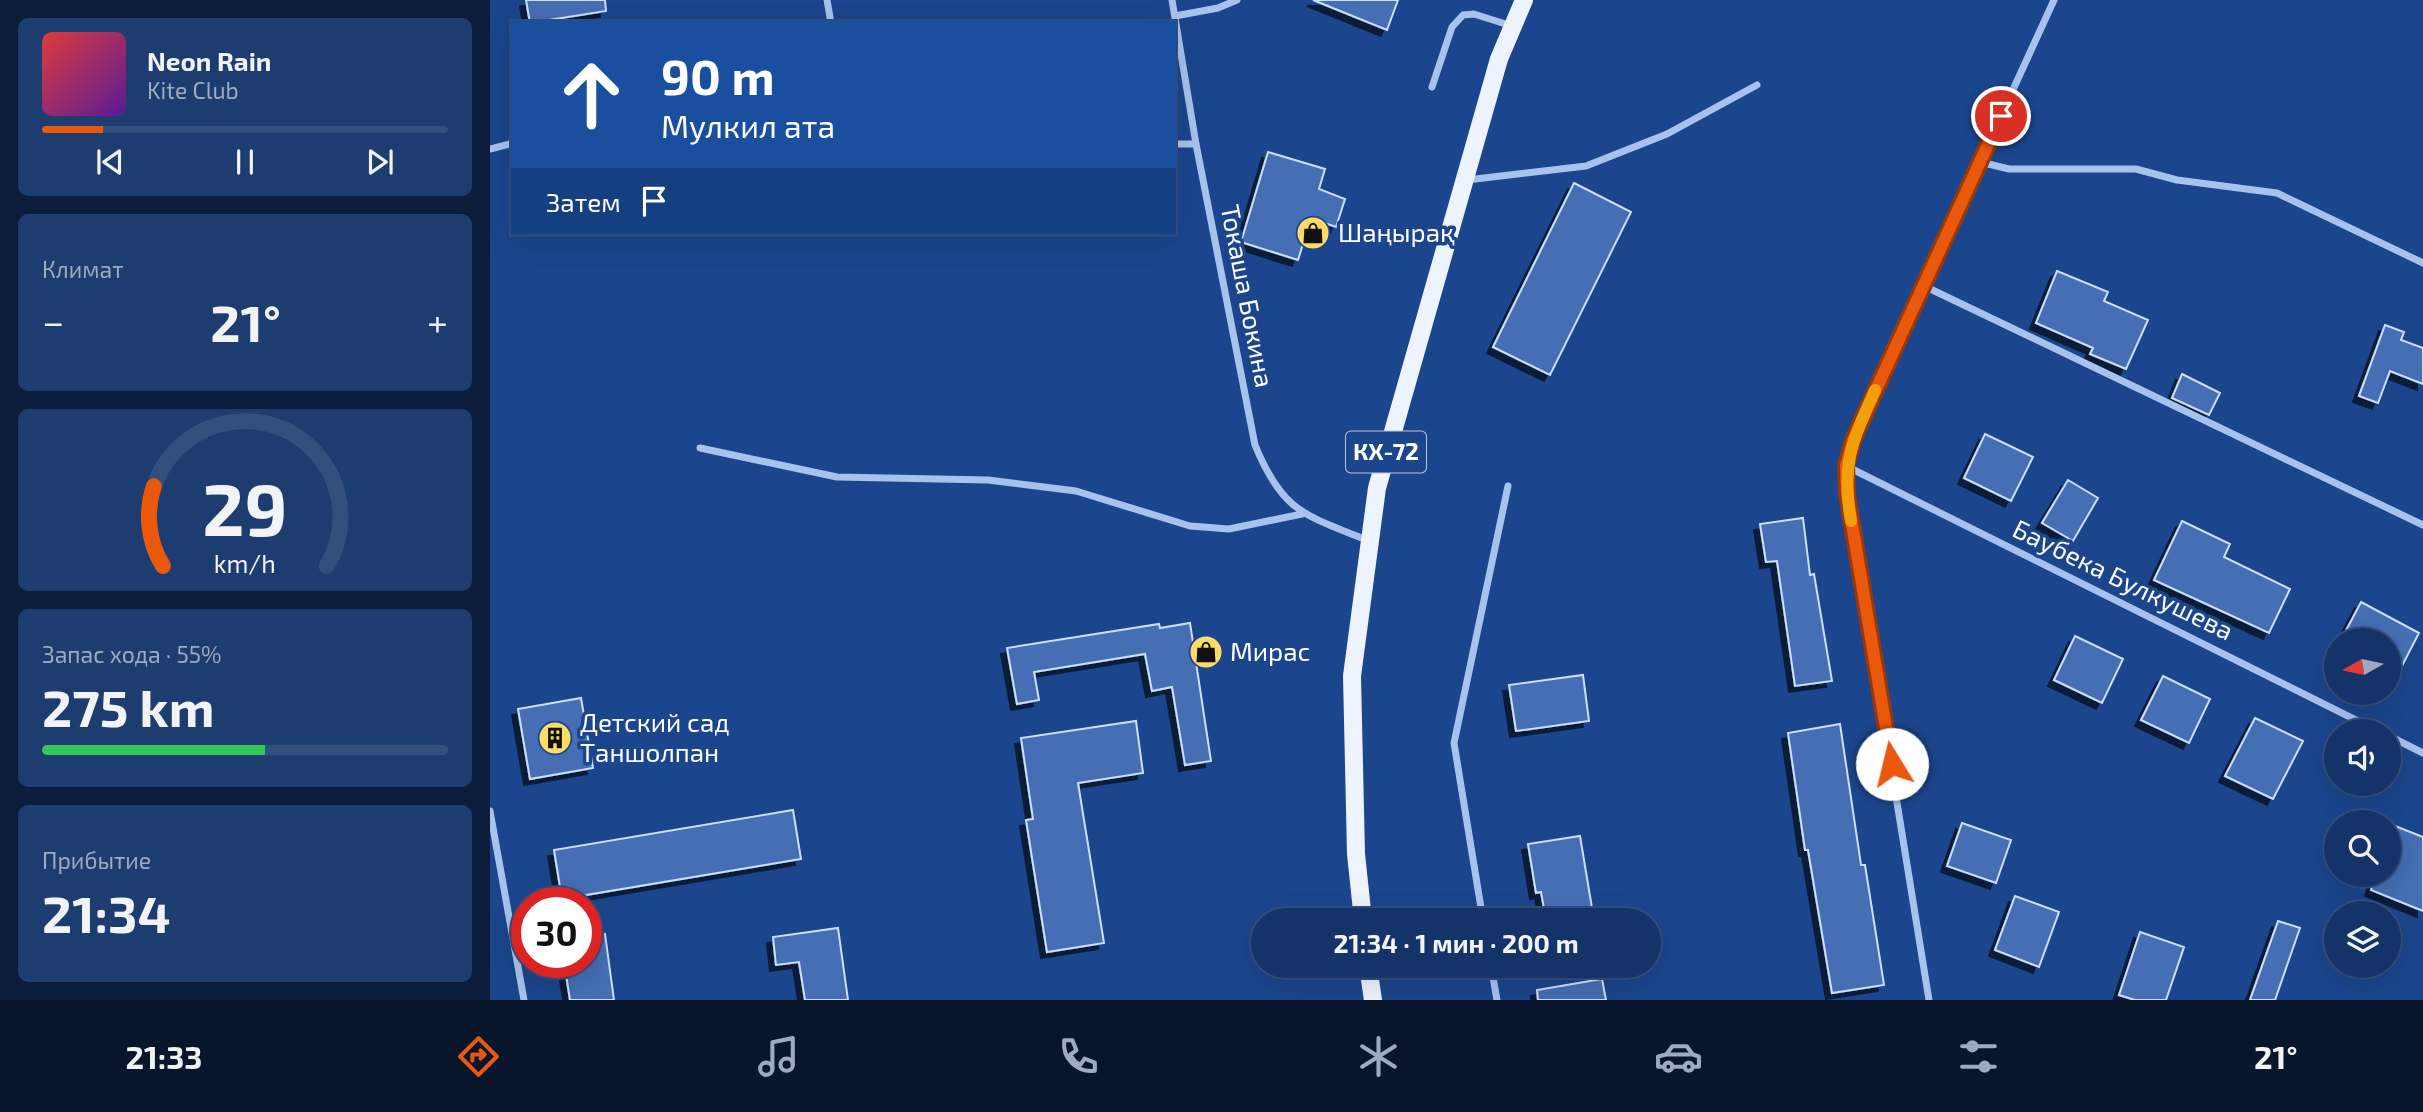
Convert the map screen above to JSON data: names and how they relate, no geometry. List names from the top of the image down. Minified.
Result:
{"streets":{"main road":["КХ-72"],"street":["Токаша Бокина","Баубека Булкушева"]},"crossings":[["Токаша Бокина","КХ-72"]],"places":{"shop":["Шаңырақ","Мирас"],"building":["Детский сад Таншолпан"]},"north":"left","page":{"turn":["90 m","Мулкил ата"],"song":["Neon Rain","Kite Club"],"then":"Затем","tile":["Климат",["Запас хода · 55%","275 km"],["Прибытие","21:34"]],"heat":["−","21°","+"],"limit":"30","trip":"21:34 · 1 мин · 200 m","tabs":["21:33","21°"],"gauge":["29","km/h"]}}
